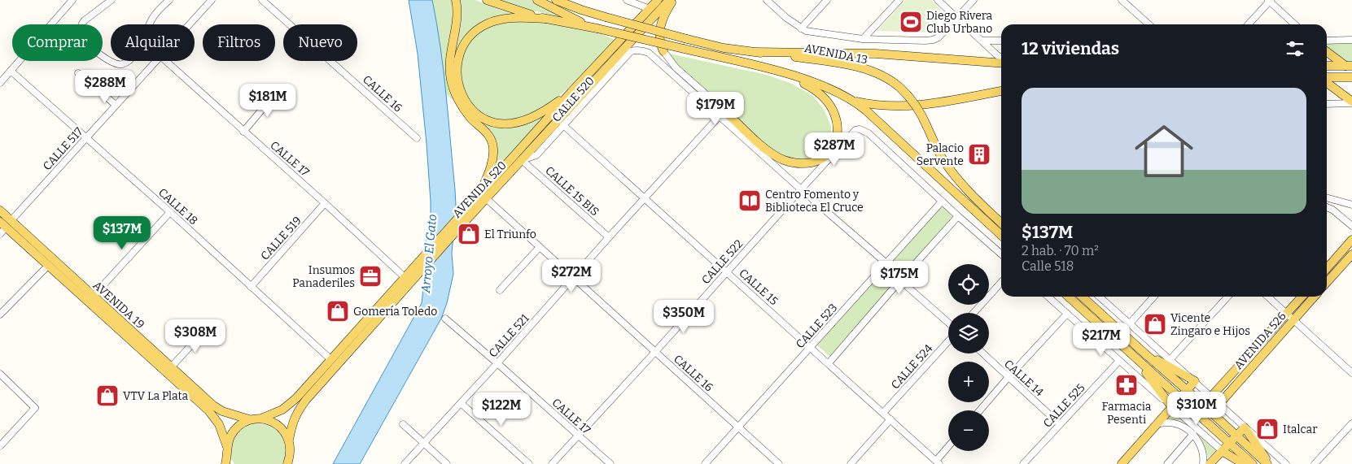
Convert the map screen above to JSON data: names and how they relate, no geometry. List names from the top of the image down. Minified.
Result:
{"streets":{"main road":["AVENIDA 13","AVENIDA 520","AVENIDA 19","AVENIDA 526"],"street":["CALLE 16","CALLE 520","CALLE 517","CALLE 17","CALLE 15 BIS","CALLE 18","CALLE 519","CALLE 522","CALLE 15","CALLE 523","CALLE 521","CALLE 524","CALLE 14","CALLE 525"]},"crossings":[["CALLE 16","AVENIDA 520"],["CALLE 16","CALLE 522"],["CALLE 16","CALLE 523"],["CALLE 16","CALLE 521"],["CALLE 520","AVENIDA 520"],["CALLE 520","CALLE 15 BIS"],["CALLE 520","CALLE 15"],["CALLE 520","CALLE 521"],["CALLE 517","CALLE 18"],["CALLE 517","AVENIDA 19"],["CALLE 17","AVENIDA 520"],["CALLE 17","CALLE 519"],["CALLE 17","CALLE 522"],["CALLE 17","CALLE 521"],["AVENIDA 520","CALLE 15 BIS"],["AVENIDA 520","CALLE 18"],["CALLE 15 BIS","CALLE 521"],["CALLE 18","CALLE 519"],["CALLE 522","CALLE 15"],["CALLE 522","CALLE 523"],["CALLE 15","CALLE 523"],["CALLE 15","CALLE 521"],["CALLE 15","CALLE 524"],["CALLE 14","CALLE 525"]],"water":["Arroyo El Gato"],"places":{"sports":["Diego Rivera Club Urbano"],"building":["Palacio Servente"],"library":["Centro Fomento y Biblioteca El Cruce"],"shop":["El Triunfo","Gomería Toledo","Vicente Zingaro e Hijos","VTV La Plata","Italcar"],"office":["Insumos Panaderiles"],"pharmacy":["Farmacia Pesenti"]},"page":{"chip":["Comprar","Alquilar","Filtros","Nuevo"],"heading":"12 viviendas","price":["$288M","$181M","$179M","$287M","$137M","$272M","$175M","$350M","$308M","$217M","$310M","$122M"],"list":[{"name":"$137M","note":"2 hab. · 70 m² · Calle 518"}],"map_buttons":["+","−"]}}
